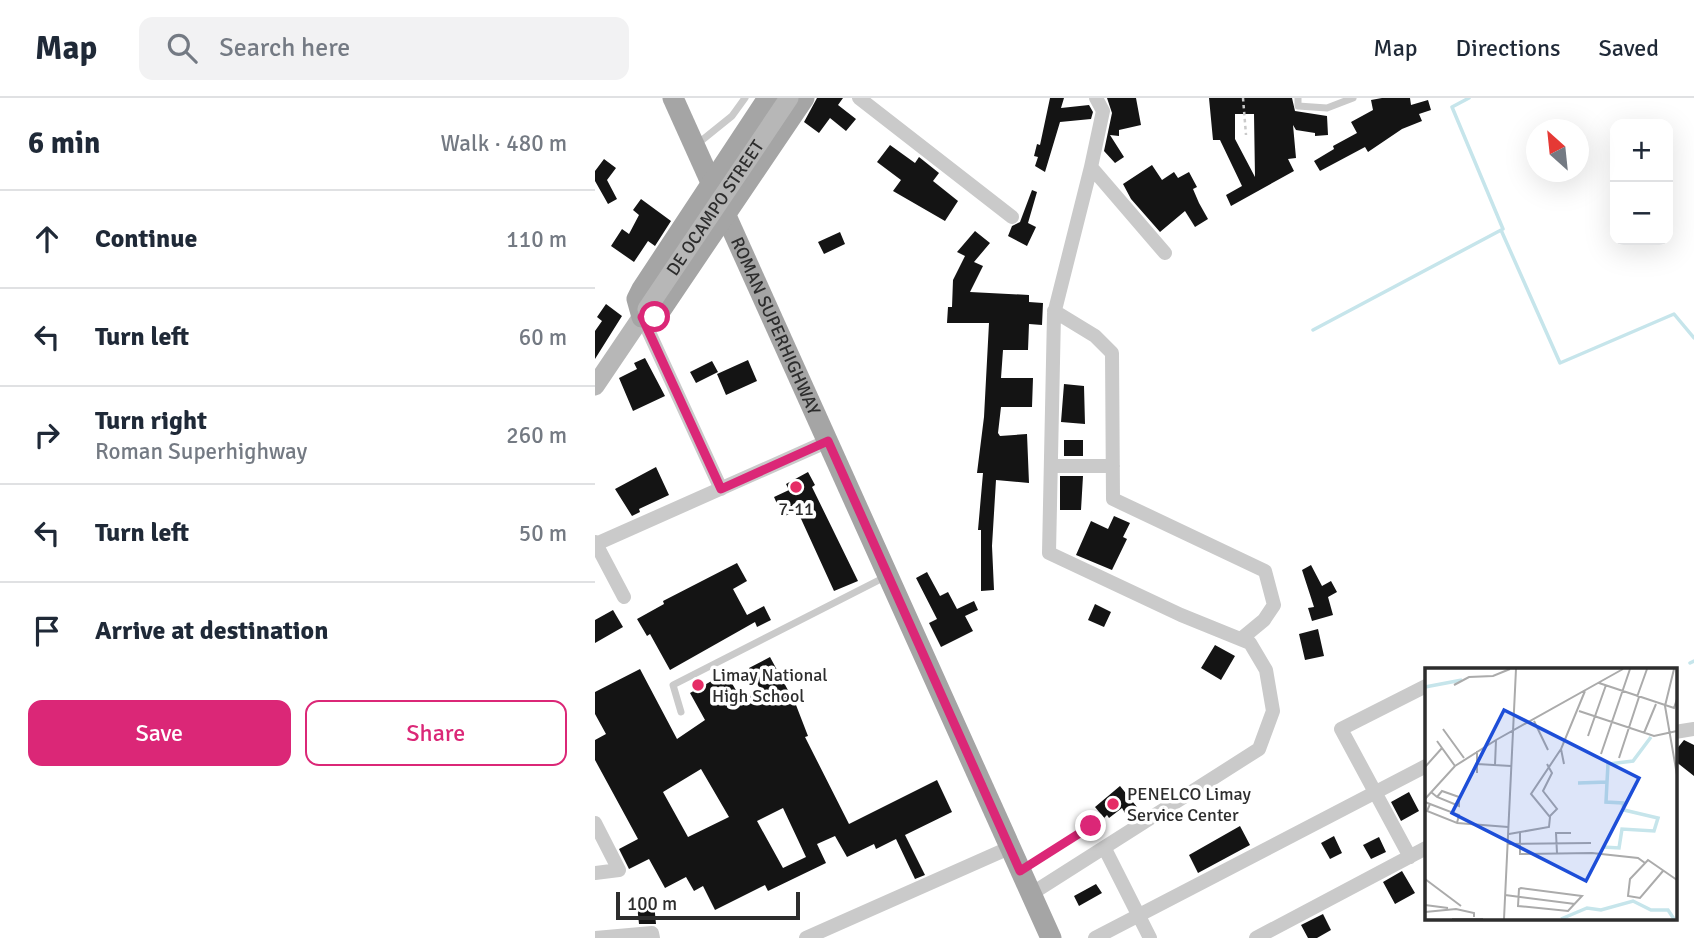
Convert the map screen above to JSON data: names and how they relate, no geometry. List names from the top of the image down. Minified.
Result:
{"streets":{"main road":["ROMAN SUPERHIGHWAY"],"street":["DE OCAMPO STREET"]},"places":["7-11","Limay National High School","PENELCO Limay Service Center"],"scale_bar":"100 m","north":"top left","page":{"header":"Map","search":"Search here","nav":["Map","Directions","Saved"],"heading":["6 min","Walk · 480 m"],"map_buttons":["+","−"],"list":[["Continue","110 m"],["Turn left","60 m"],["Turn right","Roman Superhighway","260 m"],["Turn left","50 m"],"Arrive at destination"],"buttons":["Save","Share"],"scale":"100 m"}}
